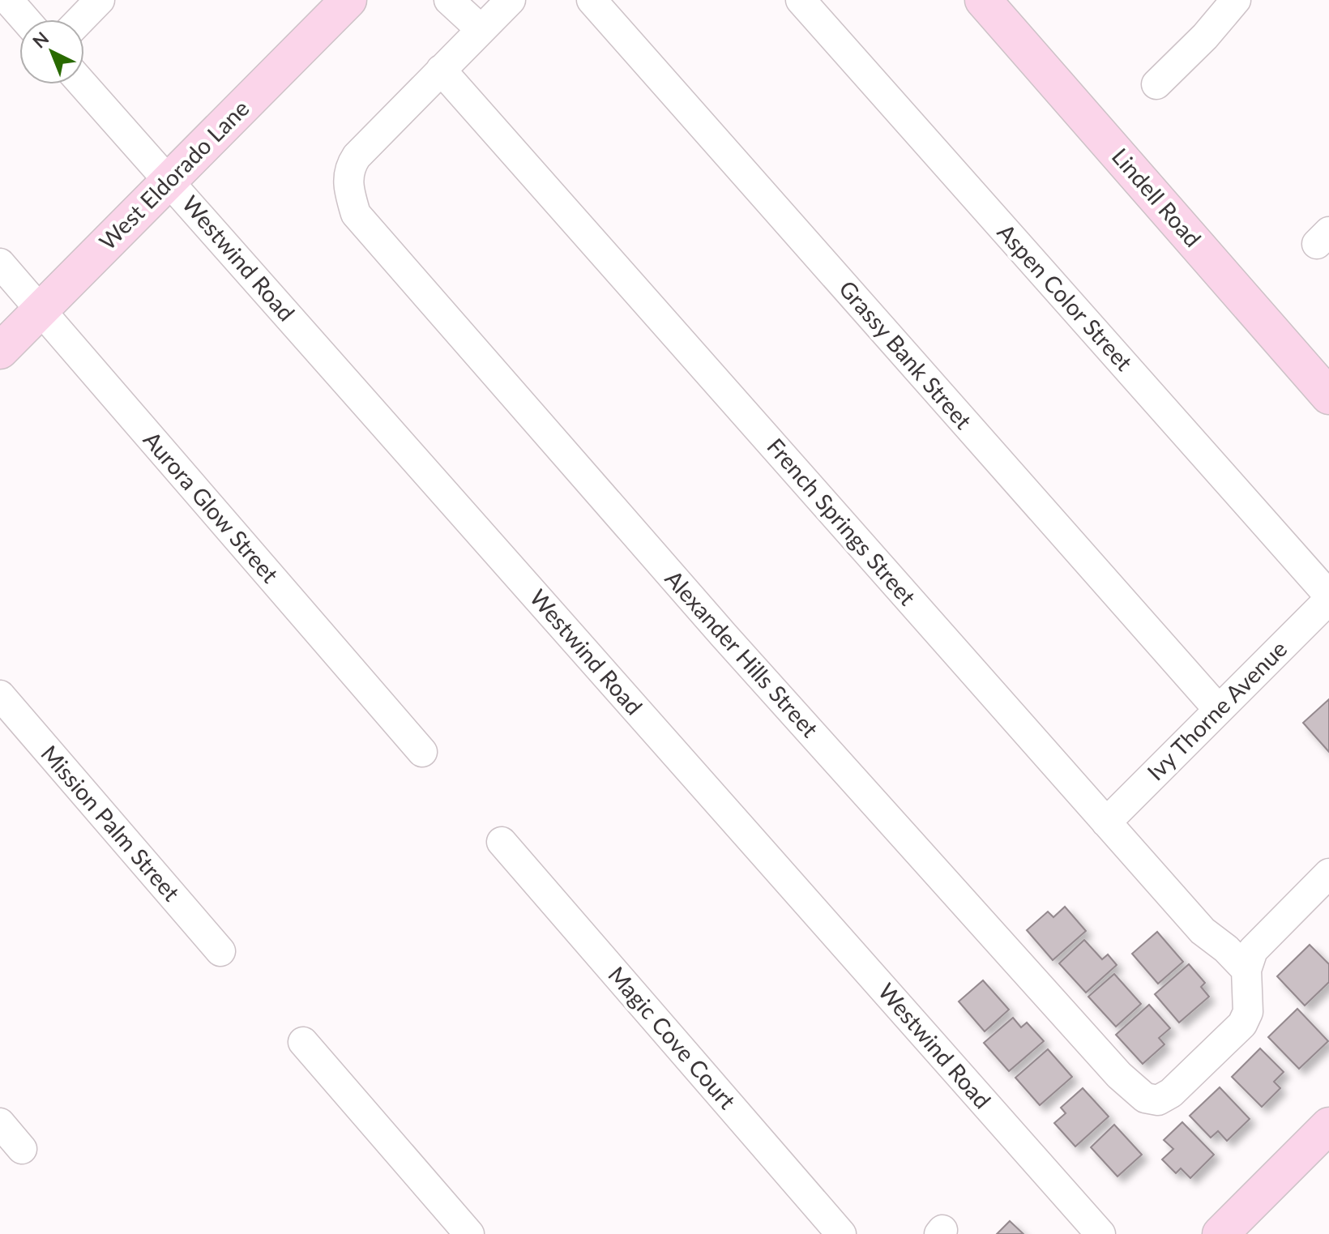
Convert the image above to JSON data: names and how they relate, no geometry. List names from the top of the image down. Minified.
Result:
{"streets":{"street":["West Eldorado Lane","Lindell Road","Westwind Road","Aspen Color Street","Grassy Bank Street","Aurora Glow Street","French Springs Street","Alexander Hills Street","Ivy Thorne Avenue","Mission Palm Street","Magic Cove Court"]},"crossings":[["West Eldorado Lane","Westwind Road"],["West Eldorado Lane","Aurora Glow Street"],["Aspen Color Street","Ivy Thorne Avenue"],["Grassy Bank Street","Ivy Thorne Avenue"],["French Springs Street","Alexander Hills Street"],["French Springs Street","Ivy Thorne Avenue"]],"north":"top left"}
